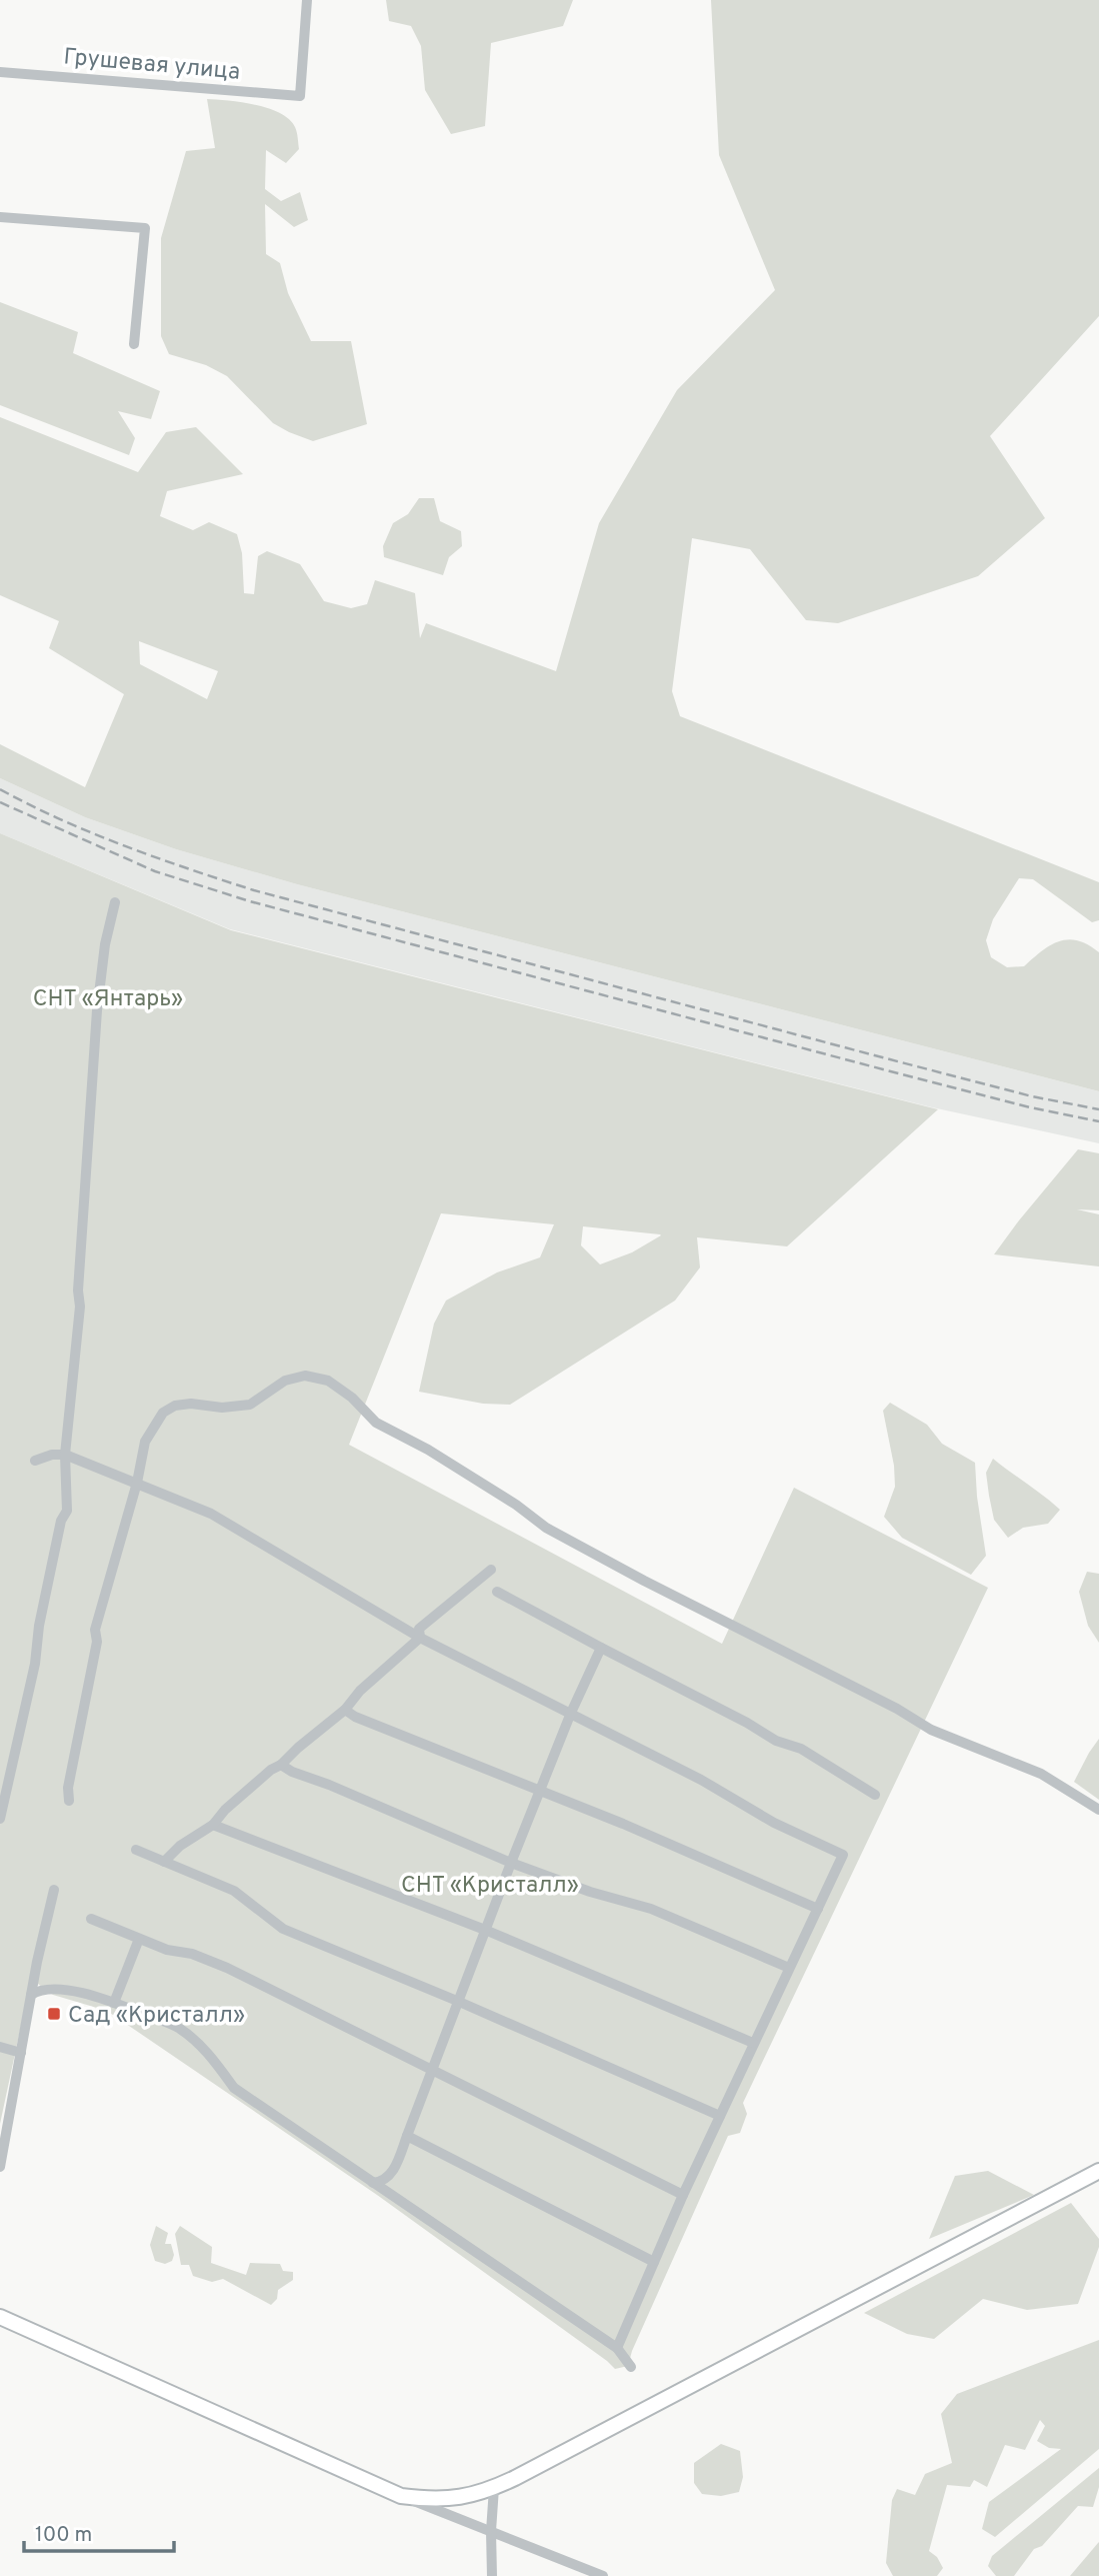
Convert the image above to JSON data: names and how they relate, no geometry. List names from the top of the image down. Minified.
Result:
{"streets":{"street":["Грушевая улица"]},"parks":["СНТ «Янтарь»","СНТ «Кристалл»"],"places":{"transit":["Сад «Кристалл»"]},"scale_bar":"100 m"}
